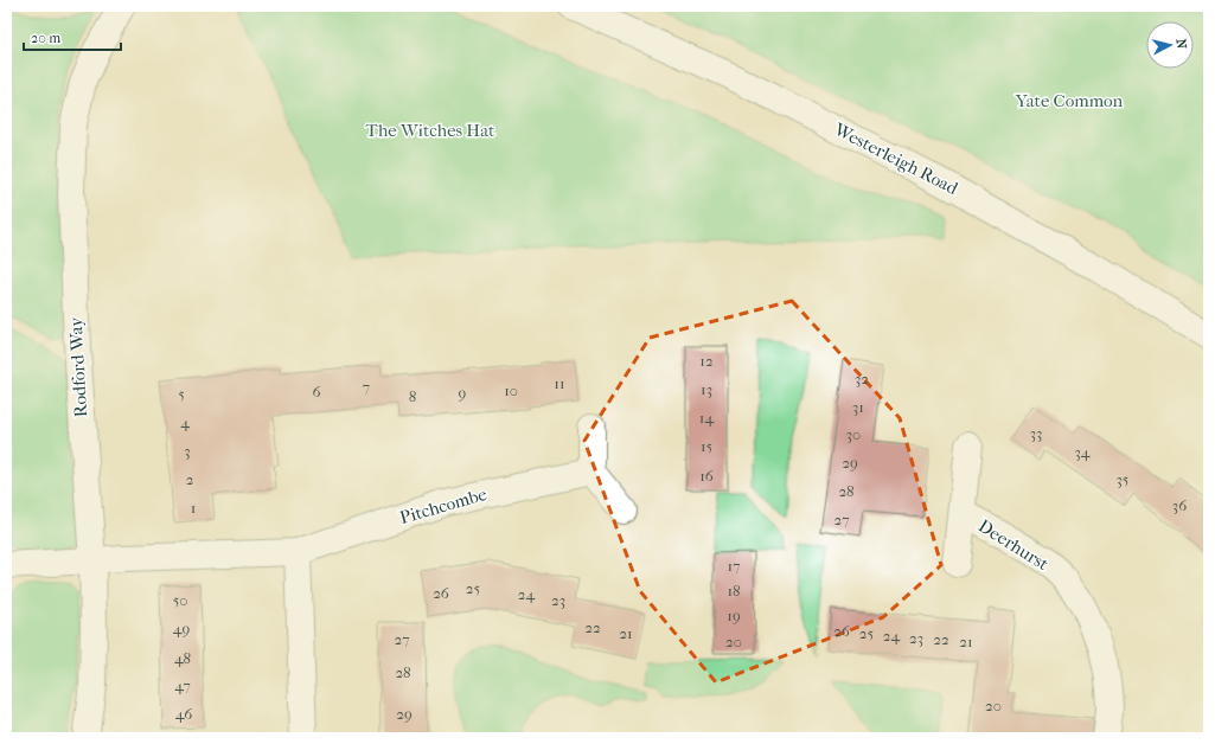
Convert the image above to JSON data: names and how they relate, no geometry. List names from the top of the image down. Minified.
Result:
{"streets":{"street":["Westerleigh Road","Rodford Way","Pitchcombe","Deerhurst"]},"crossings":[["Rodford Way","Pitchcombe"]],"parks":["Yate Common","The Witches Hat"],"house_numbers":["12","32","11","7","13","10","6","9","5","8","31","14","4","33","30","15","3","34","29","16","2","35","28","36","1","27","17","25","18","26","24","50","23","19","22","49","26","21","25","24","23","27","22","20","21","48","28","47","20","46","29"],"scale_bar":"20 m","north":"right"}
